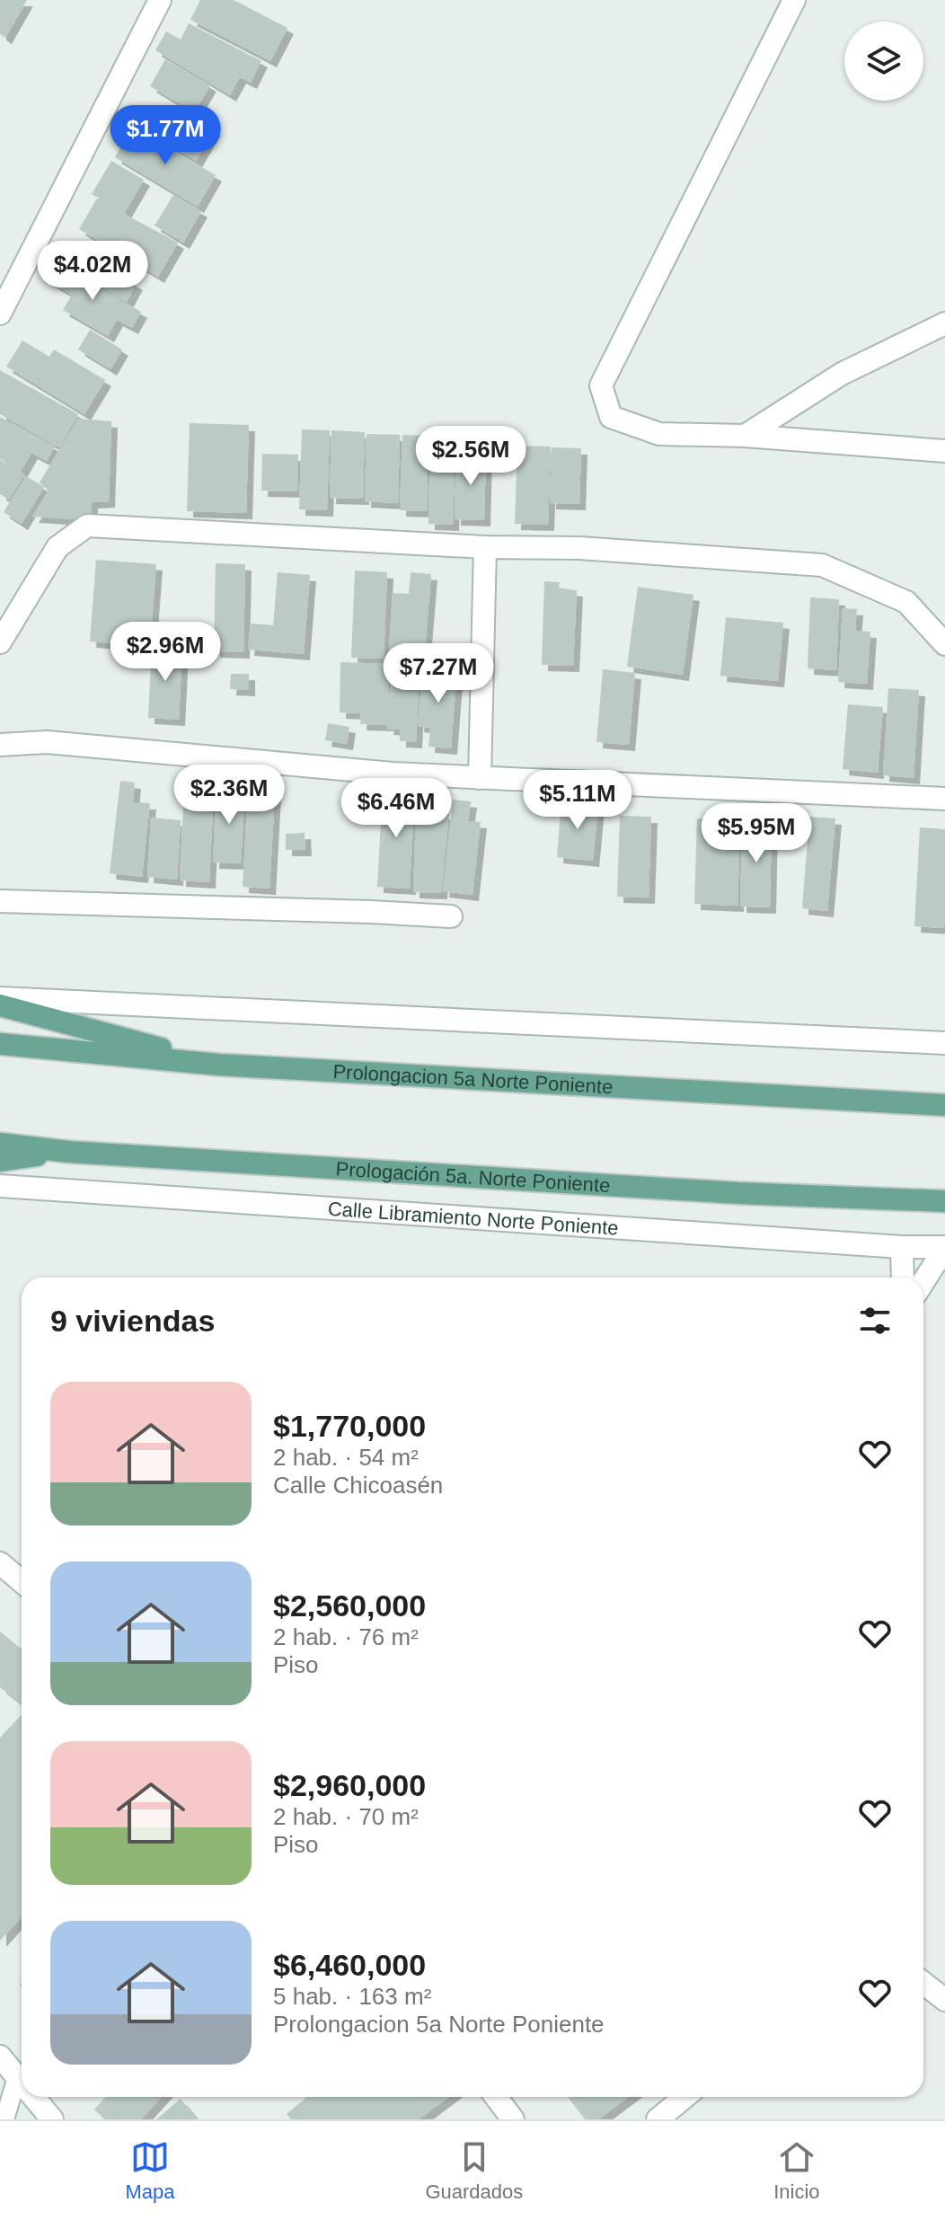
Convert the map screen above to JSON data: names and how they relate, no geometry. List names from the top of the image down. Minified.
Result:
{"streets":{"main road":["Prolongacion 5a Norte Poniente","Prologación 5a. Norte Poniente"],"street":["Calle Libramiento Norte Poniente"]},"page":{"price":["$1.77M","$4.02M","$2.56M","$2.96M","$7.27M","$2.36M","$5.11M","$6.46M","$5.95M"],"heading":"9 viviendas","list":[{"name":"$1,770,000","note":"2 hab. · 54 m² · Calle Chicoasén"},{"name":"$2,560,000","note":"2 hab. · 76 m² · Piso"},{"name":"$2,960,000","note":"2 hab. · 70 m² · Piso"},{"name":"$6,460,000","note":"5 hab. · 163 m² · Prolongacion 5a Norte Poniente"}],"tabs":["Mapa","Guardados","Inicio"]}}
